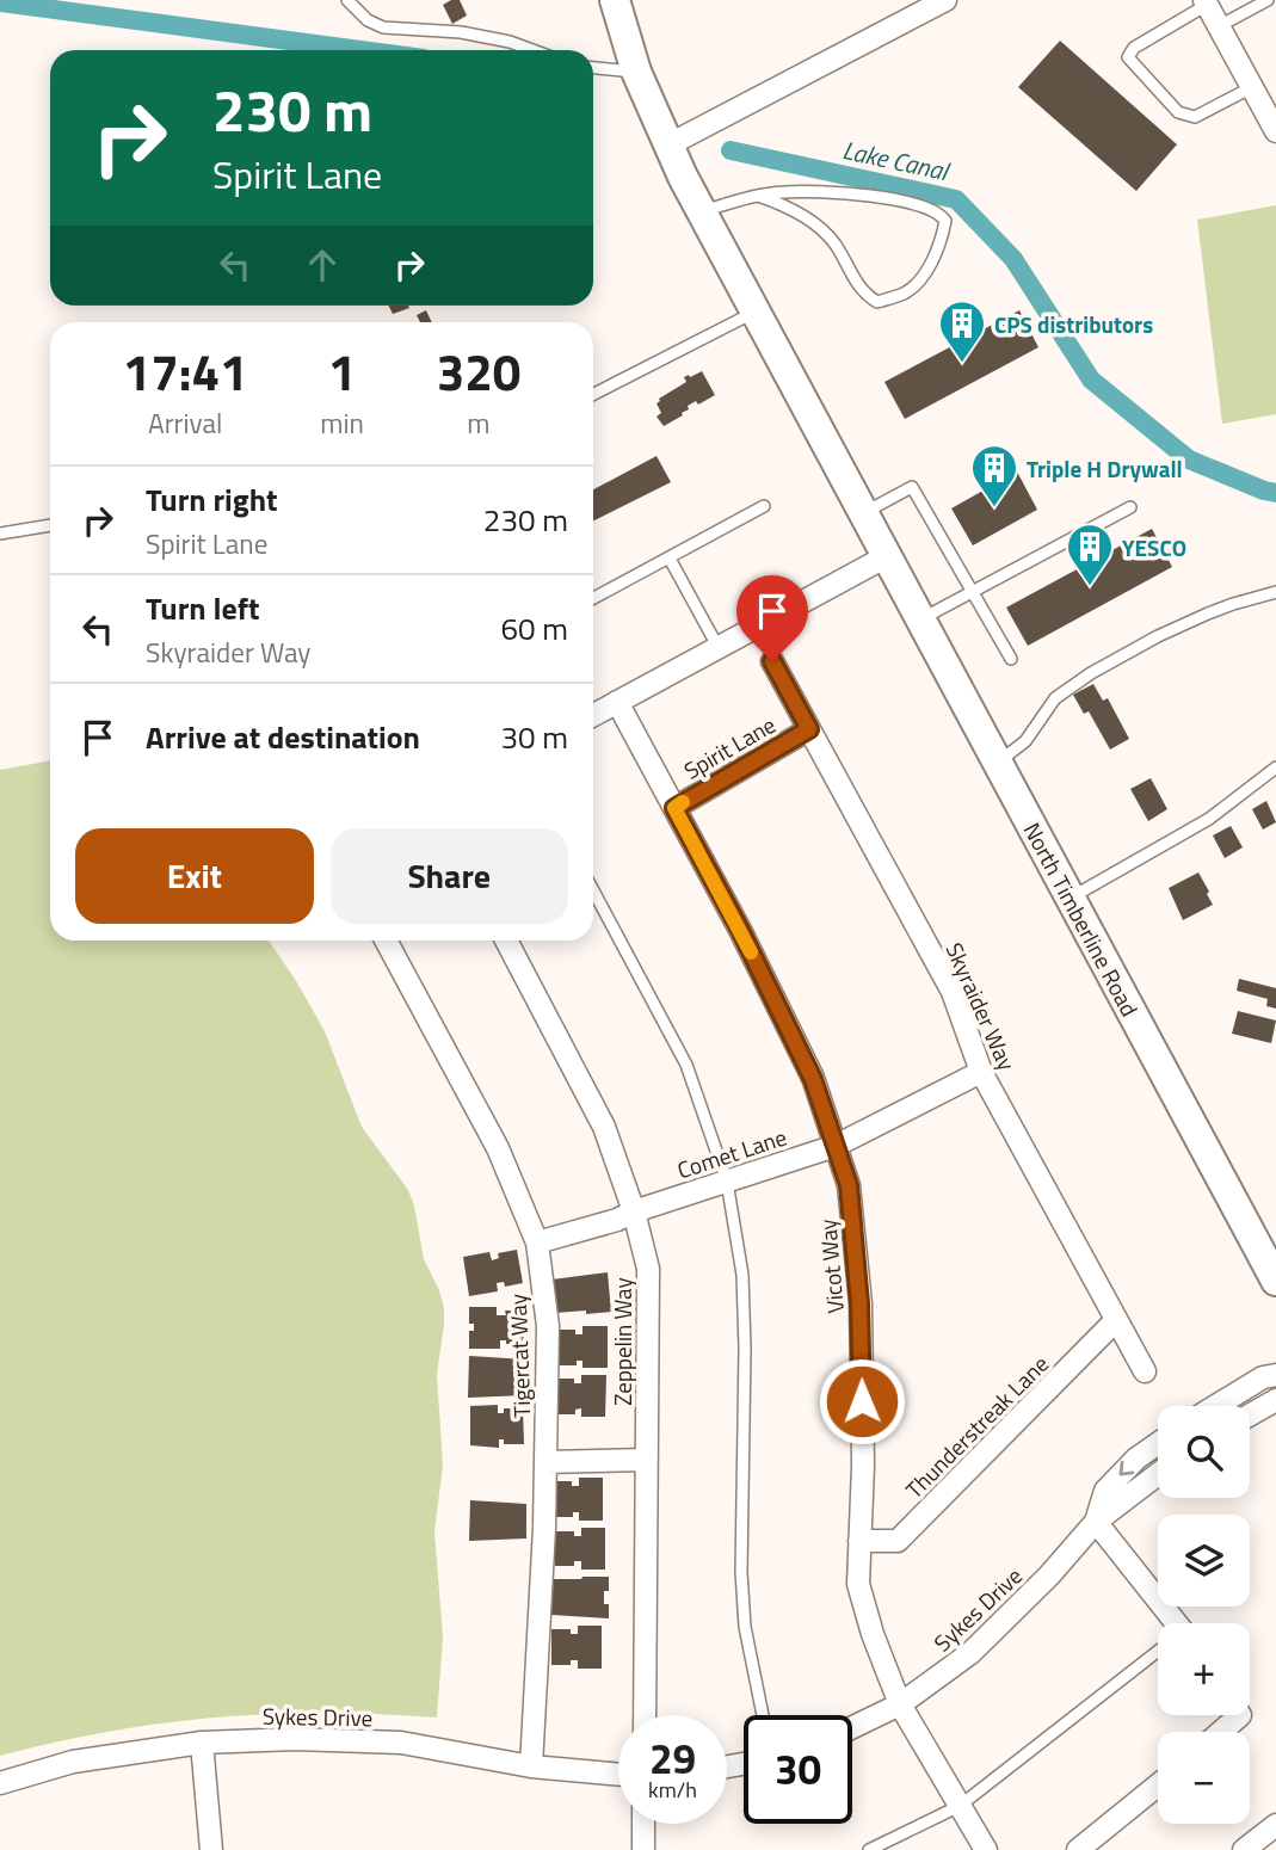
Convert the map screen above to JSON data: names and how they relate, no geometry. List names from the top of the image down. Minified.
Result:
{"streets":{"main road":["North Timberline Road"],"street":["Spirit Lane","Skyraider Way","Comet Lane","Vicot Way","Zeppelin Way","Tigercat Way","Thunderstreak Lane","Sykes Drive"]},"crossings":[["Spirit Lane","Skyraider Way"],["Spirit Lane","Vicot Way"],["Skyraider Way","Comet Lane"],["Skyraider Way","Thunderstreak Lane"],["Comet Lane","Vicot Way"],["Comet Lane","Zeppelin Way"],["Comet Lane","Tigercat Way"],["Vicot Way","Thunderstreak Lane"],["Vicot Way","Sykes Drive"],["Tigercat Way","Sykes Drive"]],"water":["Lake Canal"],"places":{"building":["CPS distributors","Triple H Drywall","YESCO"]},"page":{"turn":["230 m","Spirit Lane"],"eta":["17:41","Arrival","1","min","320","m"],"list":[{"name":"Turn right","note":"Spirit Lane","value":"230 m"},{"name":"Turn left","note":"Skyraider Way","value":"60 m"},{"name":"Arrive at destination","value":"30 m"}],"buttons":["Exit","Share"],"map_buttons":["+","−"],"speed":"29 km/h","limit":"30"}}
